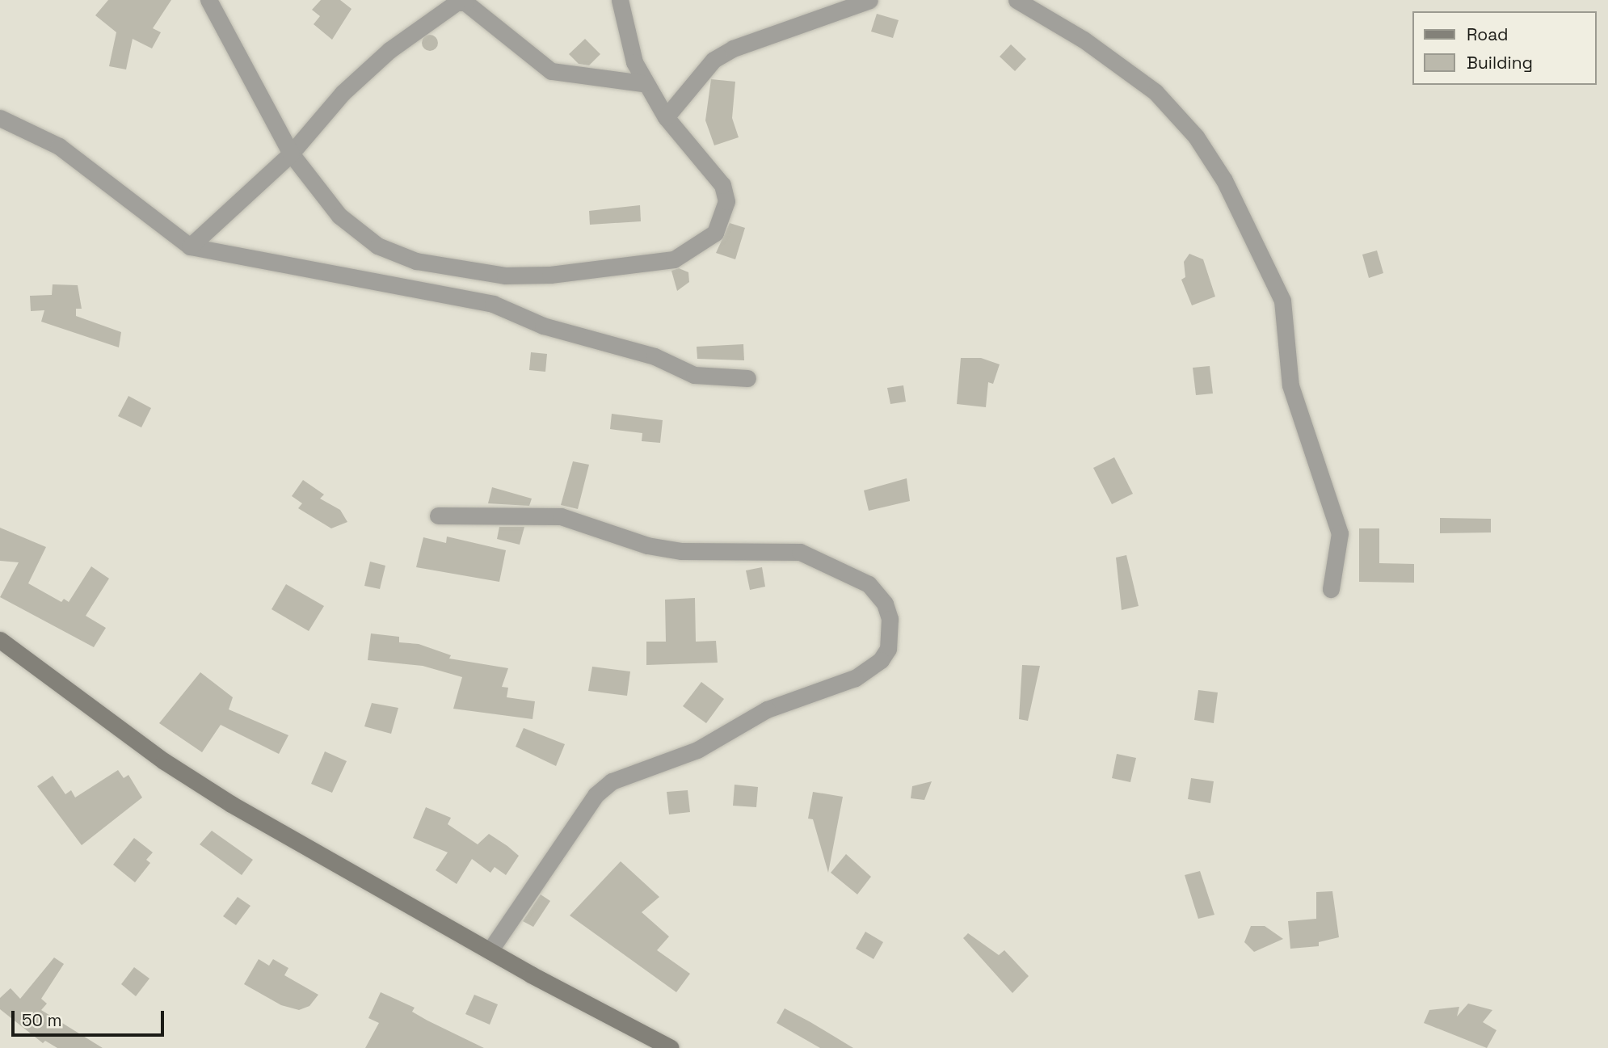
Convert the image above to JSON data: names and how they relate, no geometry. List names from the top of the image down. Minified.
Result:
{"legend":["Road","Building"],"scale_bar":"50 m"}
